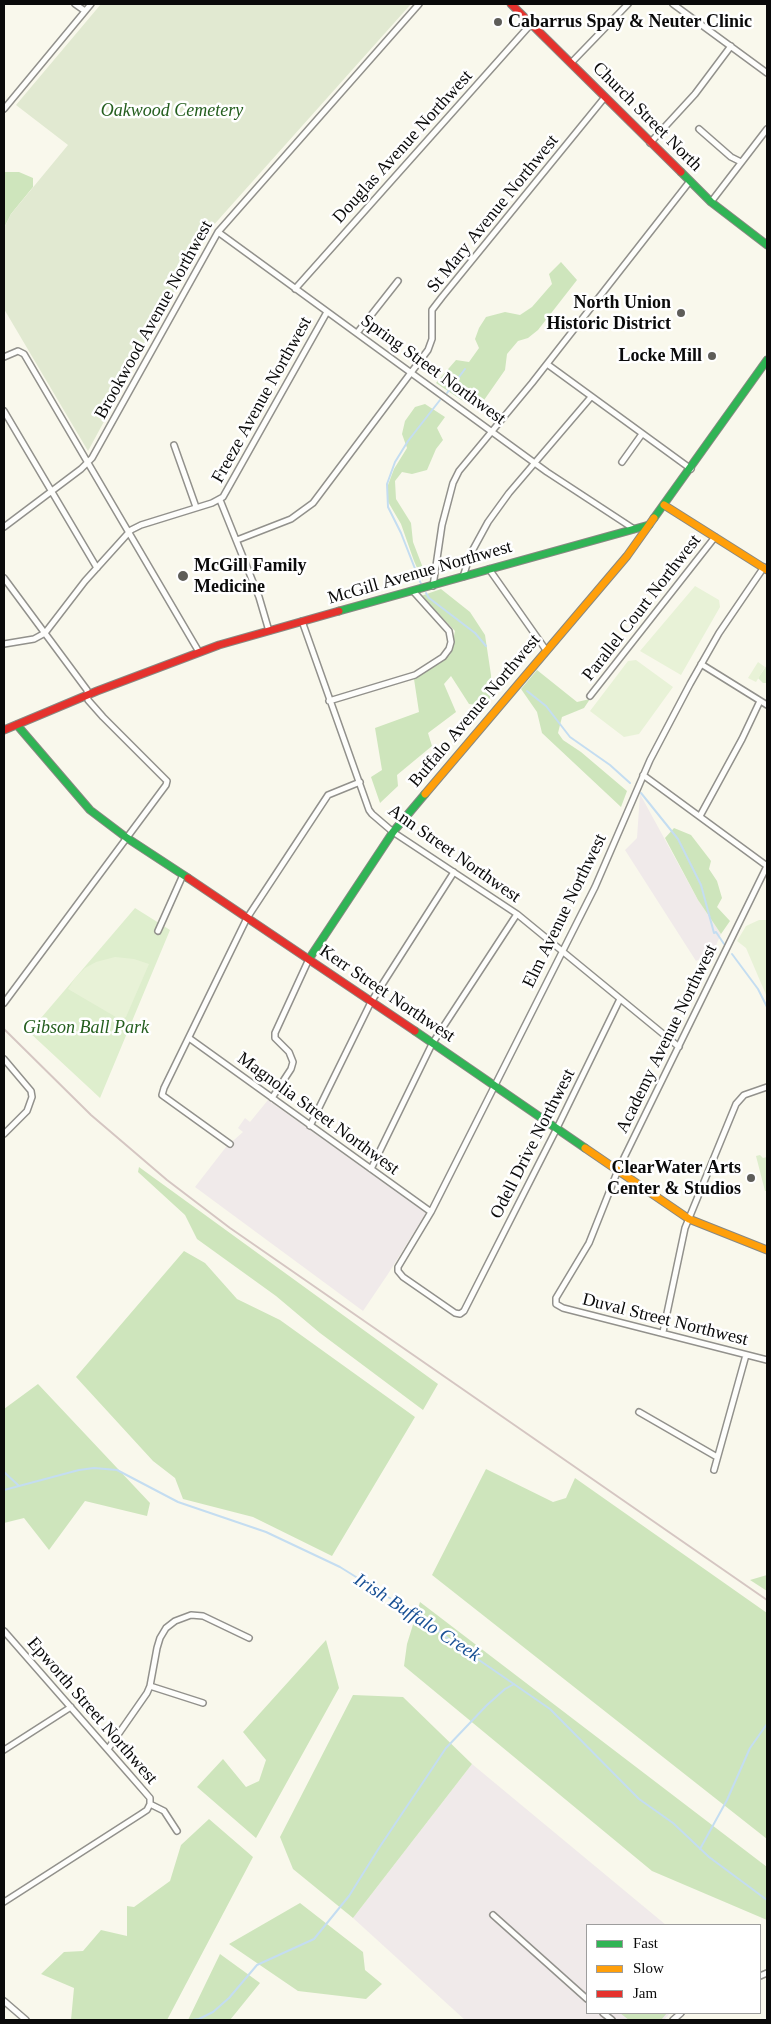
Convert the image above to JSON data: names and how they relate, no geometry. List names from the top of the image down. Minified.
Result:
{"streets":{"street":["Church Street North","Douglas Avenue Northwest","St Mary Avenue Northwest","Brookwood Avenue Northwest","Spring Street Northwest","Freeze Avenue Northwest","McGill Avenue Northwest","Parallel Court Northwest","Buffalo Avenue Northwest","Ann Street Northwest","Elm Avenue Northwest","Kerr Street Northwest","Academy Avenue Northwest","Magnolia Street Northwest","Odell Drive Northwest","Duval Street Northwest","Epworth Street Northwest"]},"crossings":[["Church Street North","Douglas Avenue Northwest"],["Church Street North","St Mary Avenue Northwest"],["Douglas Avenue Northwest","Spring Street Northwest"],["St Mary Avenue Northwest","Spring Street Northwest"],["Brookwood Avenue Northwest","Spring Street Northwest"],["Spring Street Northwest","Freeze Avenue Northwest"],["Spring Street Northwest","McGill Avenue Northwest"],["McGill Avenue Northwest","Buffalo Avenue Northwest"],["McGill Avenue Northwest","Ann Street Northwest"],["McGill Avenue Northwest","Kerr Street Northwest"],["Buffalo Avenue Northwest","Ann Street Northwest"],["Buffalo Avenue Northwest","Kerr Street Northwest"],["Buffalo Avenue Northwest","Magnolia Street Northwest"],["Ann Street Northwest","Elm Avenue Northwest"],["Ann Street Northwest","Academy Avenue Northwest"],["Ann Street Northwest","Odell Drive Northwest"],["Elm Avenue Northwest","Kerr Street Northwest"],["Elm Avenue Northwest","Magnolia Street Northwest"],["Elm Avenue Northwest","Odell Drive Northwest"],["Kerr Street Northwest","Academy Avenue Northwest"],["Kerr Street Northwest","Odell Drive Northwest"],["Academy Avenue Northwest","Duval Street Northwest"]],"water":["Irish Buffalo Creek"],"parks":["Oakwood Cemetery","Gibson Ball Park"],"places":["Cabarrus Spay & Neuter Clinic","North Union Historic District","Locke Mill","McGill Family Medicine","ClearWater Arts Center & Studios"],"legend":["Fast","Slow","Jam"]}
